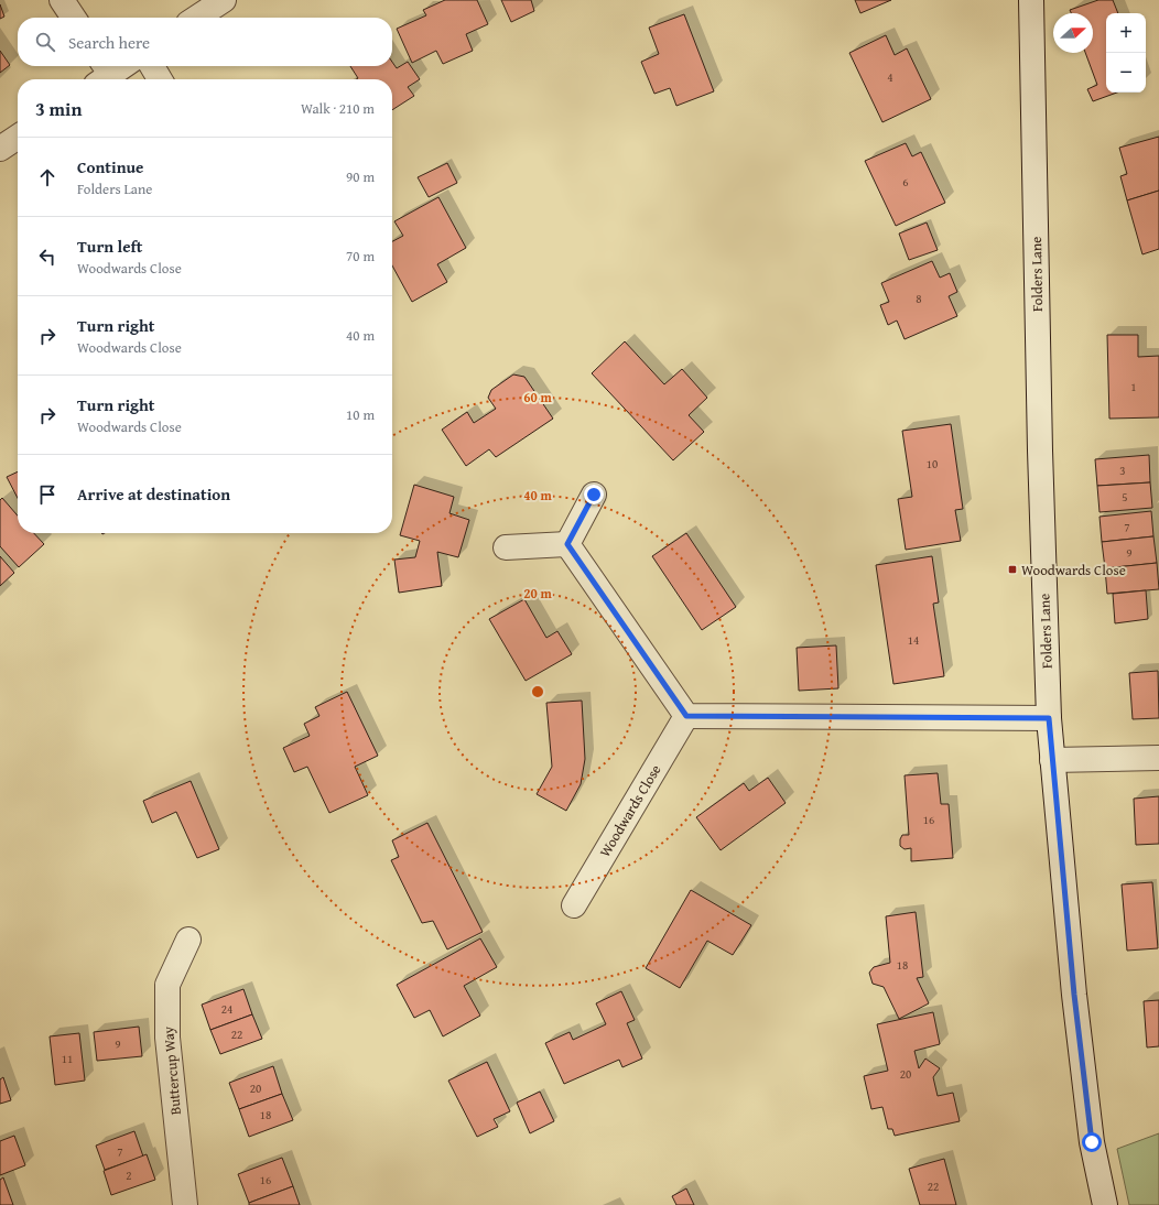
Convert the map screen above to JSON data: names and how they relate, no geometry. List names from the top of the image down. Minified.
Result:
{"streets":{"street":["Folders Lane","Woodwards Close","Buttercup Way"]},"places":{"transit":["Woodwards Close"]},"house_numbers":["4","6","8","1","10","3","5","7","9","14","16","18","24","22","9","11","20","20","18","7","2","16","22"],"north":"right","page":{"map_buttons":["+","−"],"search":"Search here","heading":["3 min","Walk · 210 m"],"list":[["Continue","Folders Lane","90 m"],["Turn left","Woodwards Close","70 m"],["Turn right","Woodwards Close","40 m"],["Turn right","Woodwards Close","10 m"],"Arrive at destination"]},"rings":["60 m","40 m","20 m"]}
